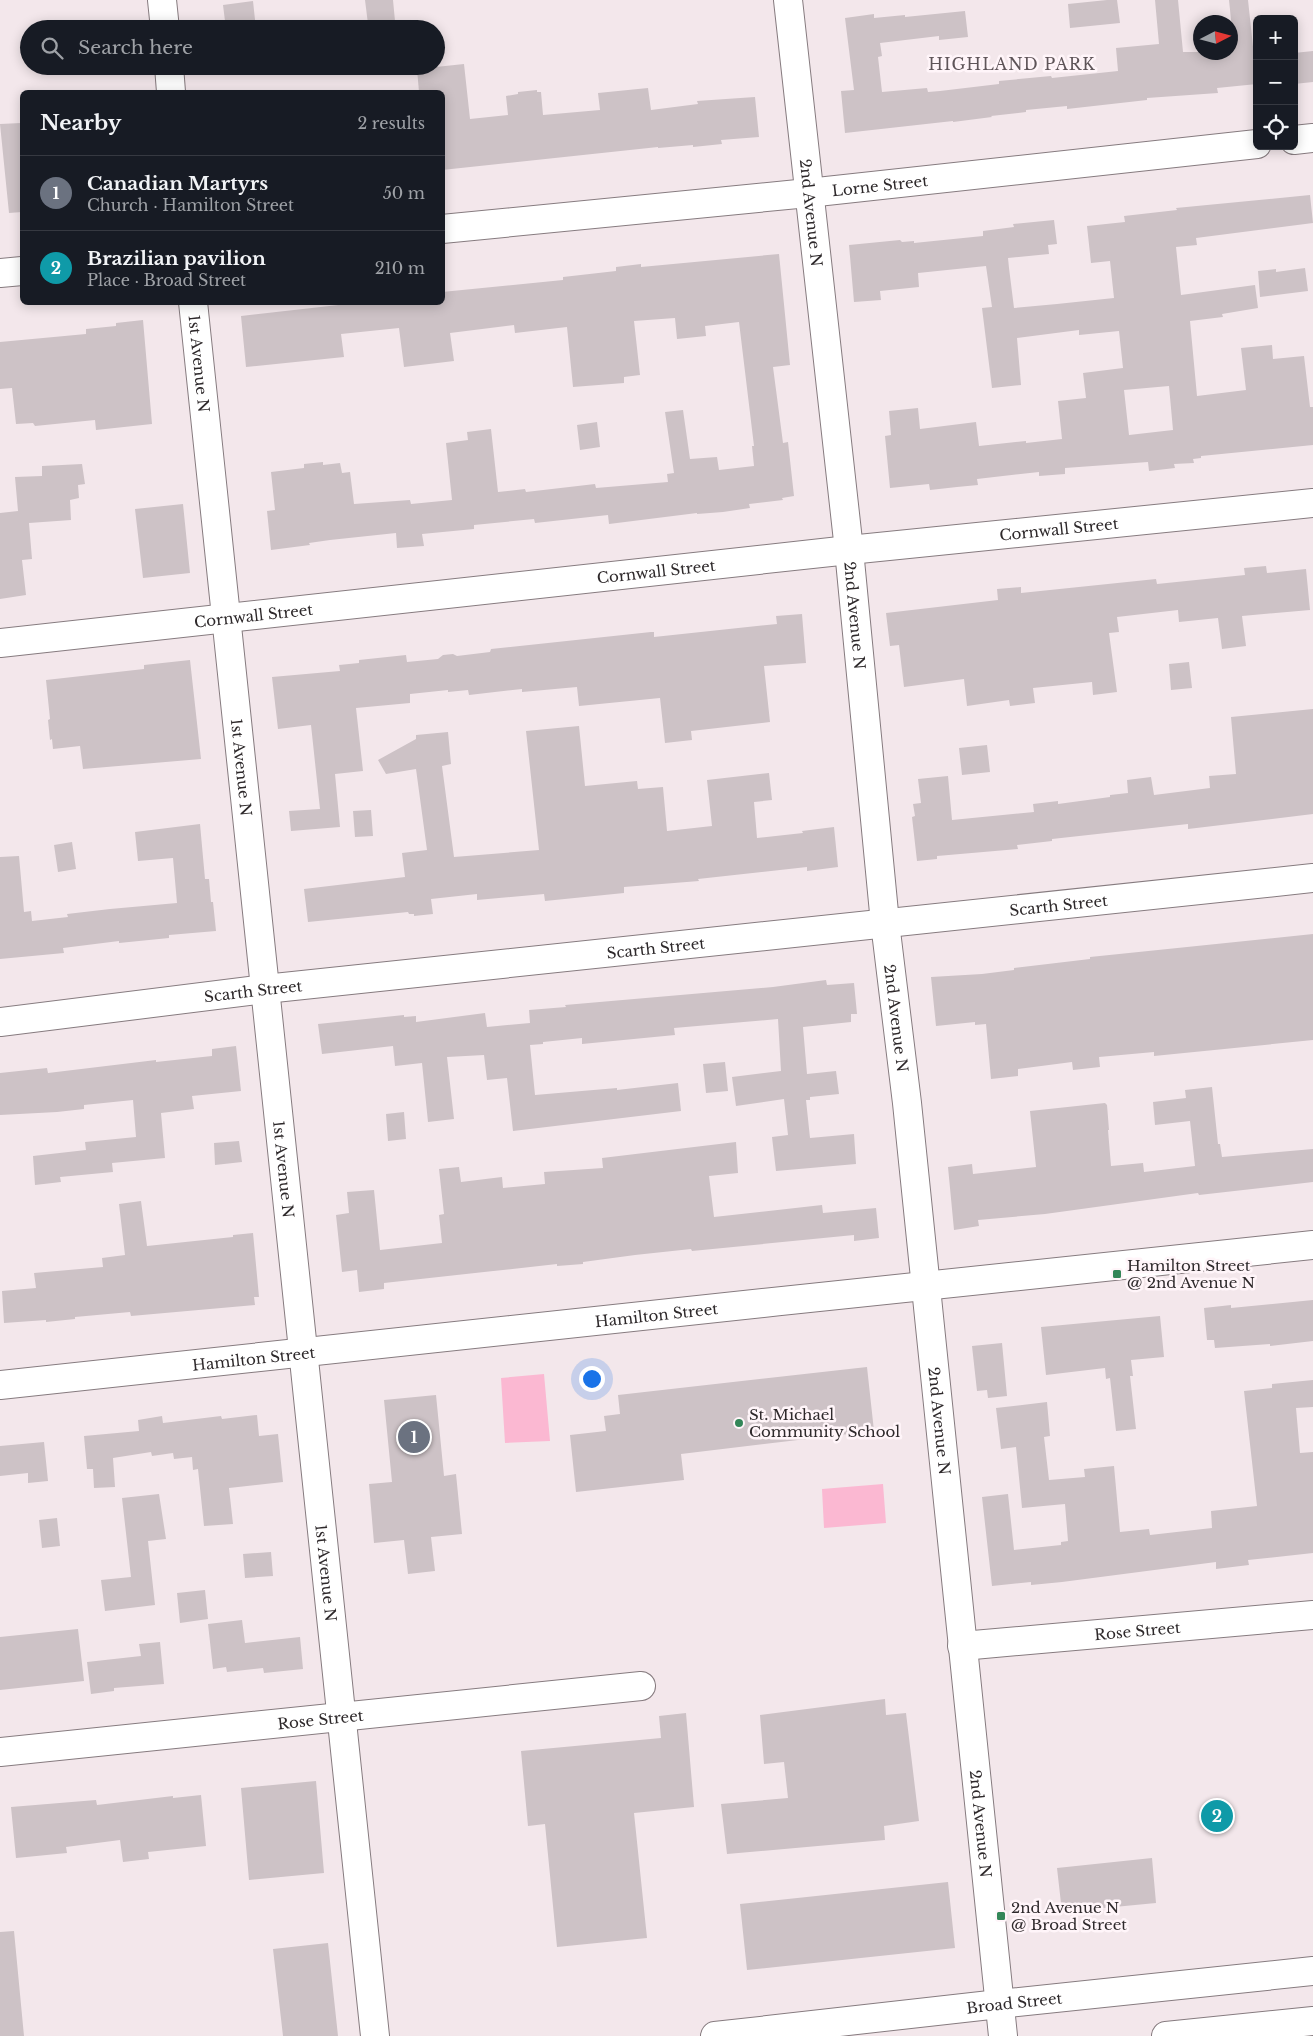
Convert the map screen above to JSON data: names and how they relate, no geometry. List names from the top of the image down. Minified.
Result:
{"streets":{"street":["Lorne Street","2nd Avenue N","1st Avenue N","Cornwall Street","Scarth Street","Hamilton Street","Rose Street","Broad Street"]},"crossings":[["Lorne Street","2nd Avenue N"],["2nd Avenue N","Cornwall Street"],["2nd Avenue N","Scarth Street"],["2nd Avenue N","Hamilton Street"],["2nd Avenue N","Rose Street"],["2nd Avenue N","Broad Street"],["1st Avenue N","Cornwall Street"],["1st Avenue N","Scarth Street"],["1st Avenue N","Hamilton Street"],["1st Avenue N","Rose Street"]],"districts":["HIGHLAND PARK"],"places":{"transit":["Hamilton Street @ 2nd Avenue N","2nd Avenue N @ Broad Street"],"other":["St. Michael Community School"]},"north":"right","page":{"map_buttons":["+","−"],"search":"Search here","heading":["Nearby","2 results"],"list":[{"mark":"1","name":"Canadian Martyrs","note":"Church · Hamilton Street","value":"50 m"},{"mark":"2","name":"Brazilian pavilion","note":"Place · Broad Street","value":"210 m"}],"pins":["1","2"]}}
